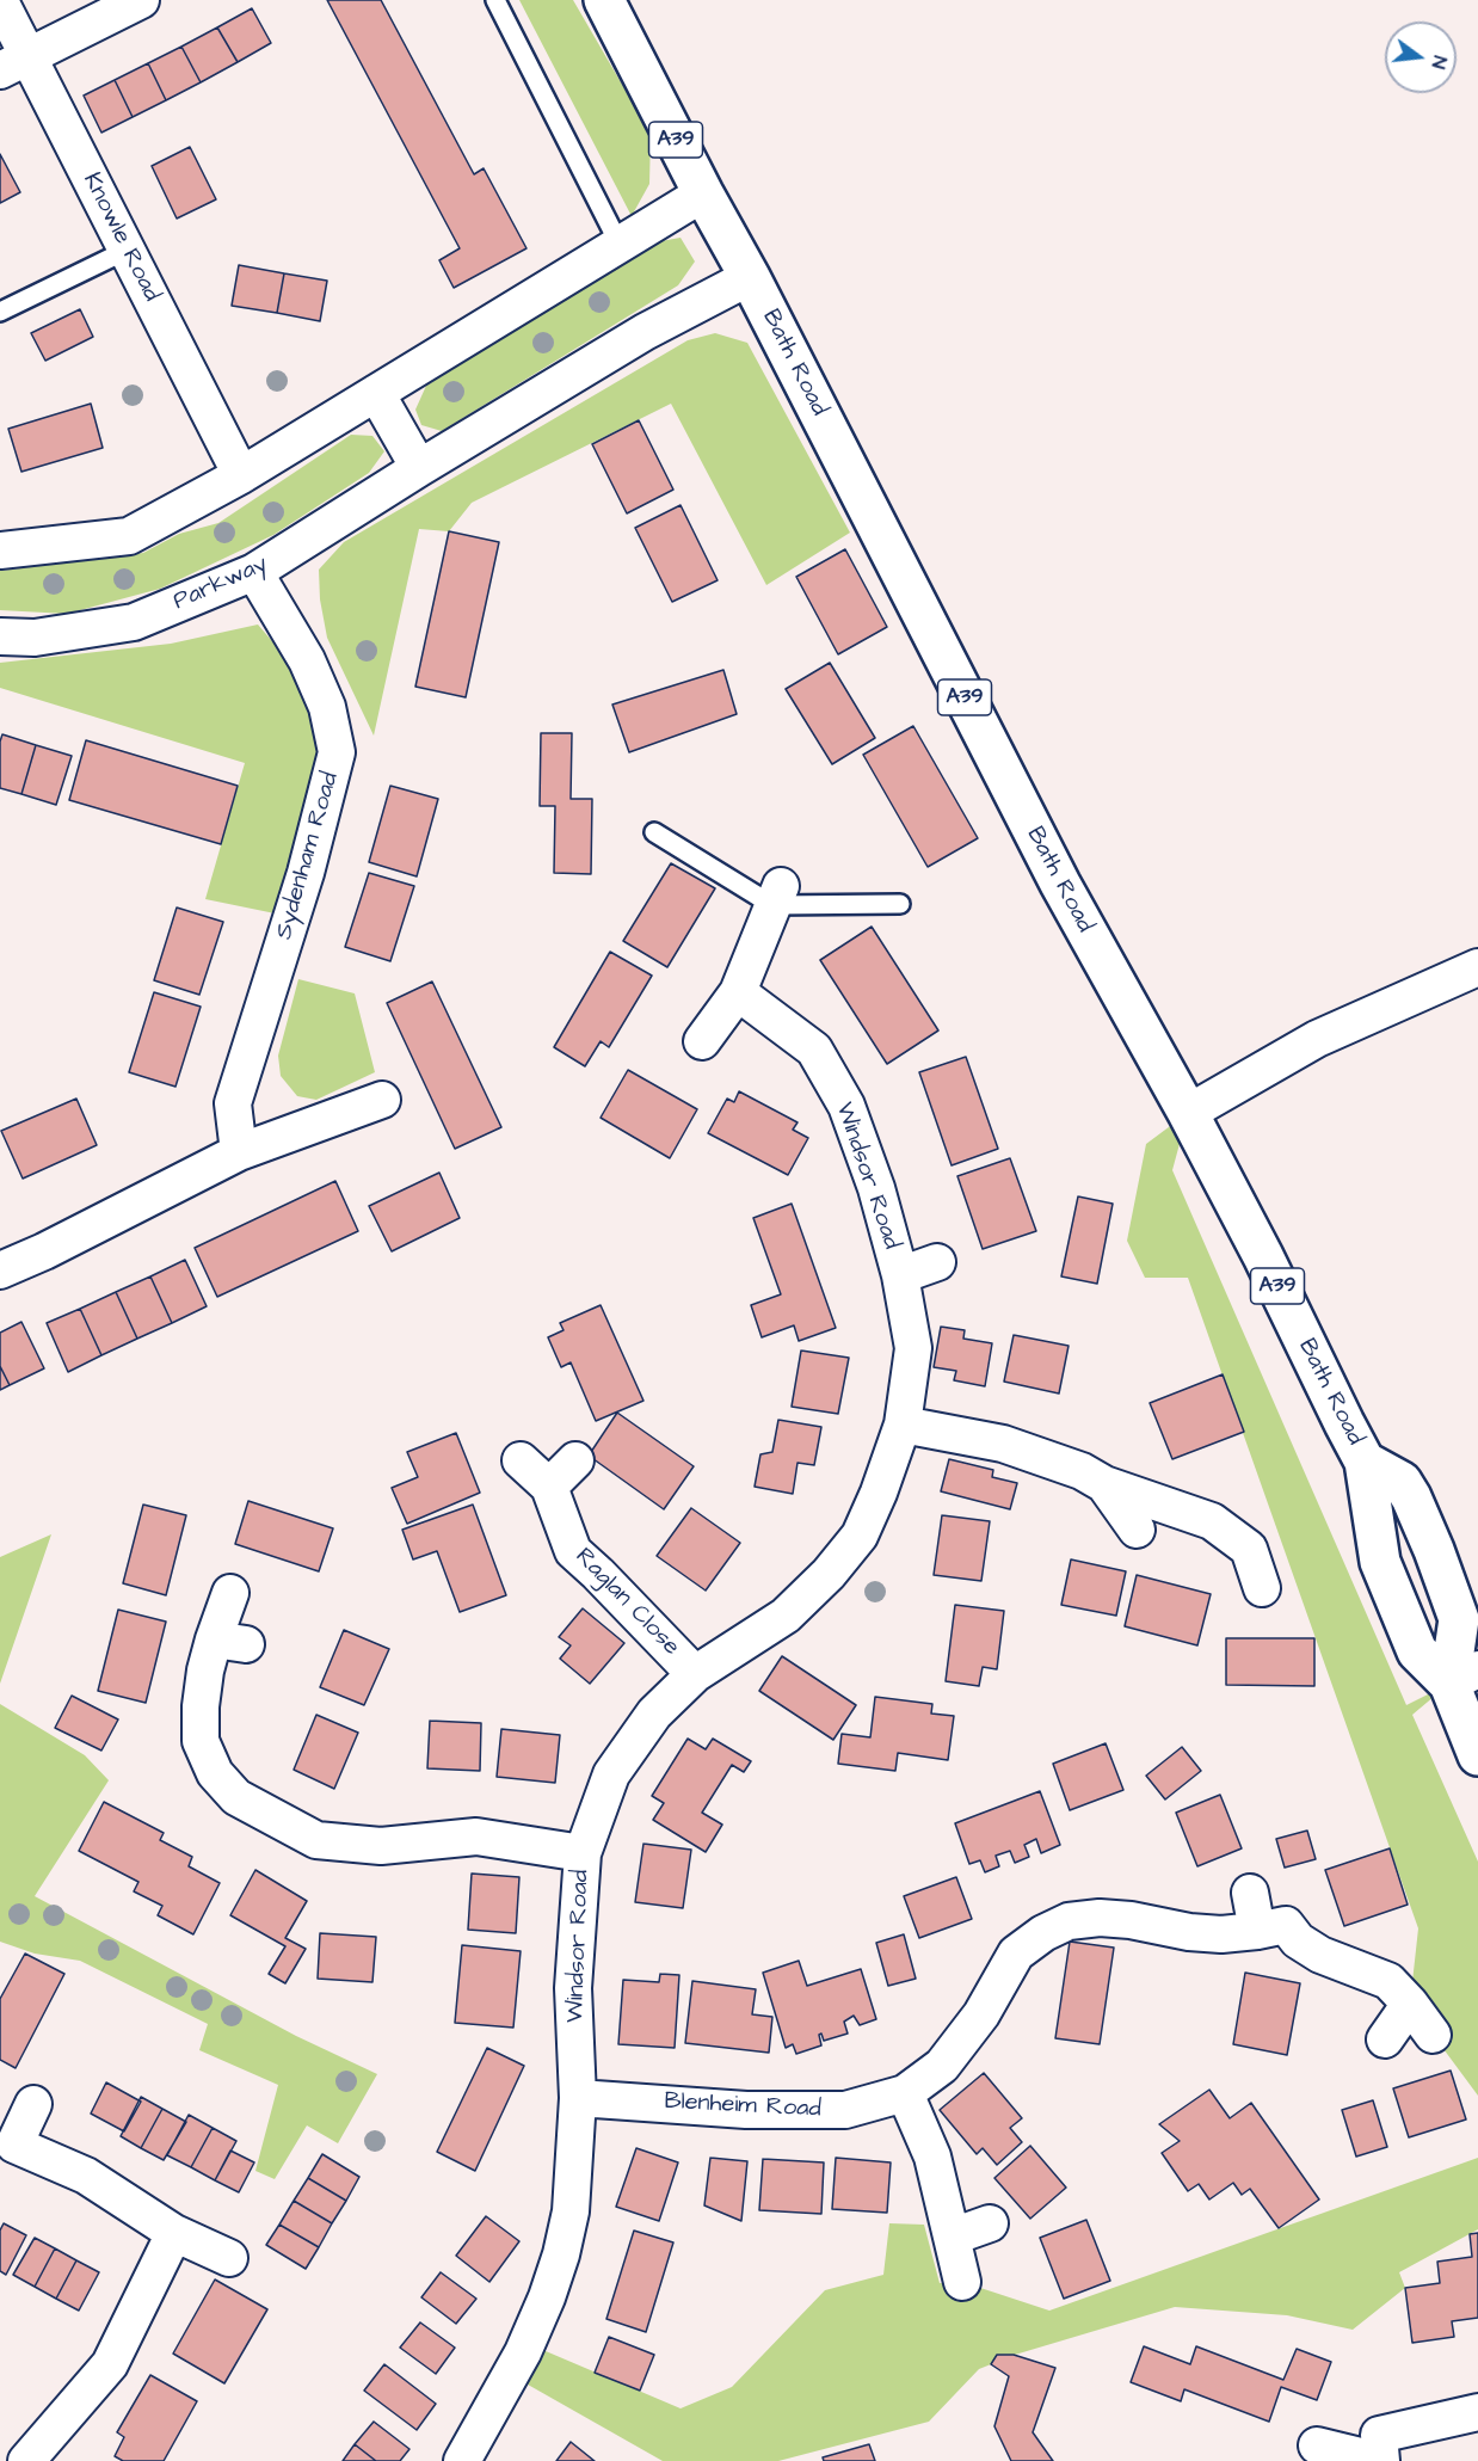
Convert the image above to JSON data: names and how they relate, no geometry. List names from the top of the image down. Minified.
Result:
{"streets":{"main road":["A39","Bath Road"],"street":["Knowle Road","Parkway","Sydenham Road","Windsor Road","Raglan Close","Blenheim Road"]},"crossings":[["Bath Road","Parkway"],["Parkway","Sydenham Road"],["Windsor Road","Raglan Close"],["Windsor Road","Blenheim Road"]],"north":"right"}
